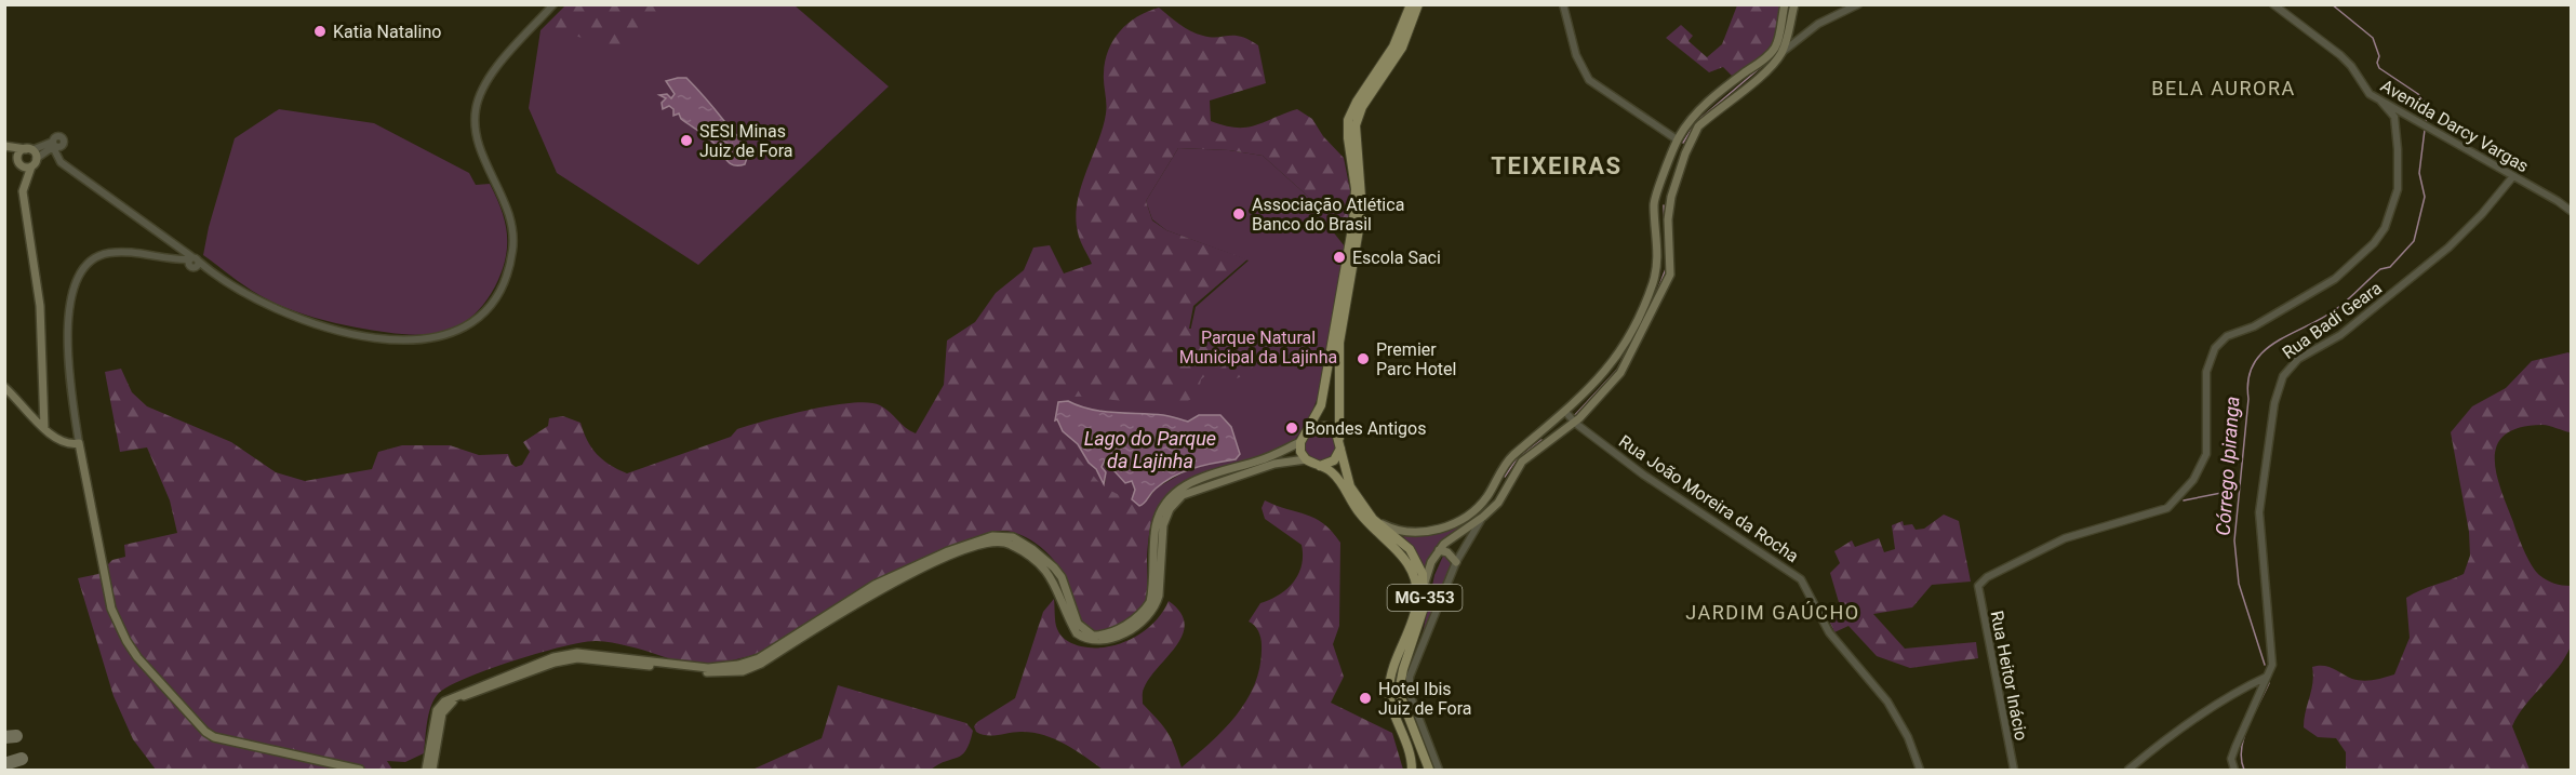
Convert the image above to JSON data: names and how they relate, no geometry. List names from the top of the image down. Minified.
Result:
{"streets":{"main road":["MG-353"],"street":["Avenida Darcy Vargas","Rua Badi Geara","Rua João Moreira da Rocha","Rua Heitor Inácio"]},"crossings":[["Avenida Darcy Vargas","Rua Badi Geara"],["Avenida Darcy Vargas","Rua Heitor Inácio"]],"districts":["BELA AURORA","TEIXEIRAS","JARDIM GAÚCHO"],"water":["Lago do Parque da Lajinha","Córrego Ipiranga"],"parks":["Parque Natural Municipal da Lajinha"],"places":["Katia Natalino","SESI Minas Juiz de Fora","Associação Atlética Banco do Brasil","Escola Saci","Premier Parc Hotel","Bondes Antigos","Hotel Ibis Juiz de Fora"]}
